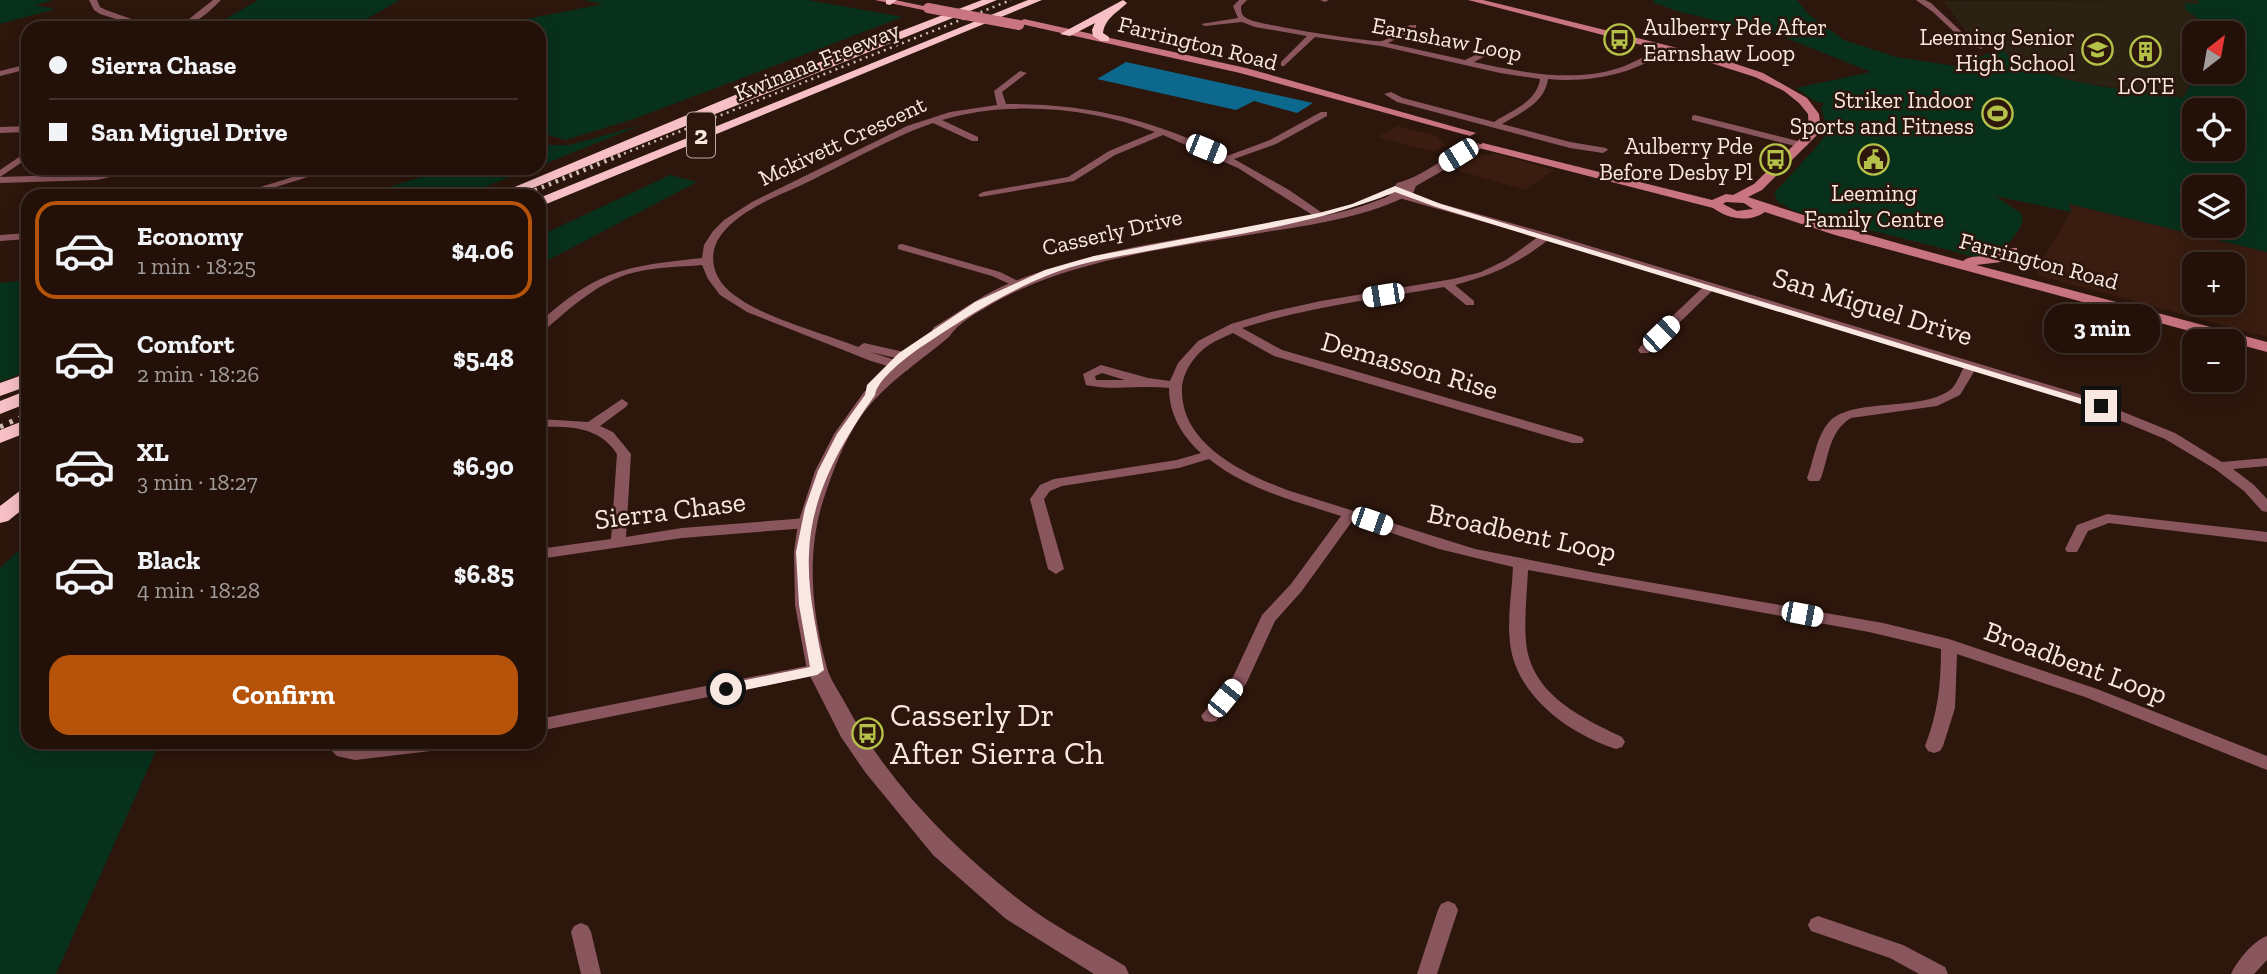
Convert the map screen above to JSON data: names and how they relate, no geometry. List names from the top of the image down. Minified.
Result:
{"streets":{"highway":["Kwinana Freeway","2"],"main road":["Farrington Road"],"street":["Earnshaw Loop","Mckivett Crescent","Casserly Drive","San Miguel Drive","Demasson Rise","Sierra Chase","Broadbent Loop"]},"crossings":[["Mckivett Crescent","Casserly Drive"],["Casserly Drive","San Miguel Drive"],["Casserly Drive","Sierra Chase"]],"places":{"bus stop":["Aulberry Pde After Earnshaw Loop","Aulberry Pde Before Desby Pl","Casserly Dr After Sierra Ch"],"school or university":["Leeming Senior High School"],"building":["LOTE"],"sports":["Striker Indoor Sports and Fitness"],"public building":["Leeming Family Centre"]},"north":"top right","page":{"map_buttons":["+","−"],"banner":["Sierra Chase","San Miguel Drive"],"list":[{"name":"Economy","note":"1 min · 18:25","value":"$4.06"},{"name":"Comfort","note":"2 min · 18:26","value":"$5.48"},{"name":"XL","note":"3 min · 18:27","value":"$6.90"},{"name":"Black","note":"4 min · 18:28","value":"$6.85"}],"bubble":"3 min","buttons":"Confirm"}}
